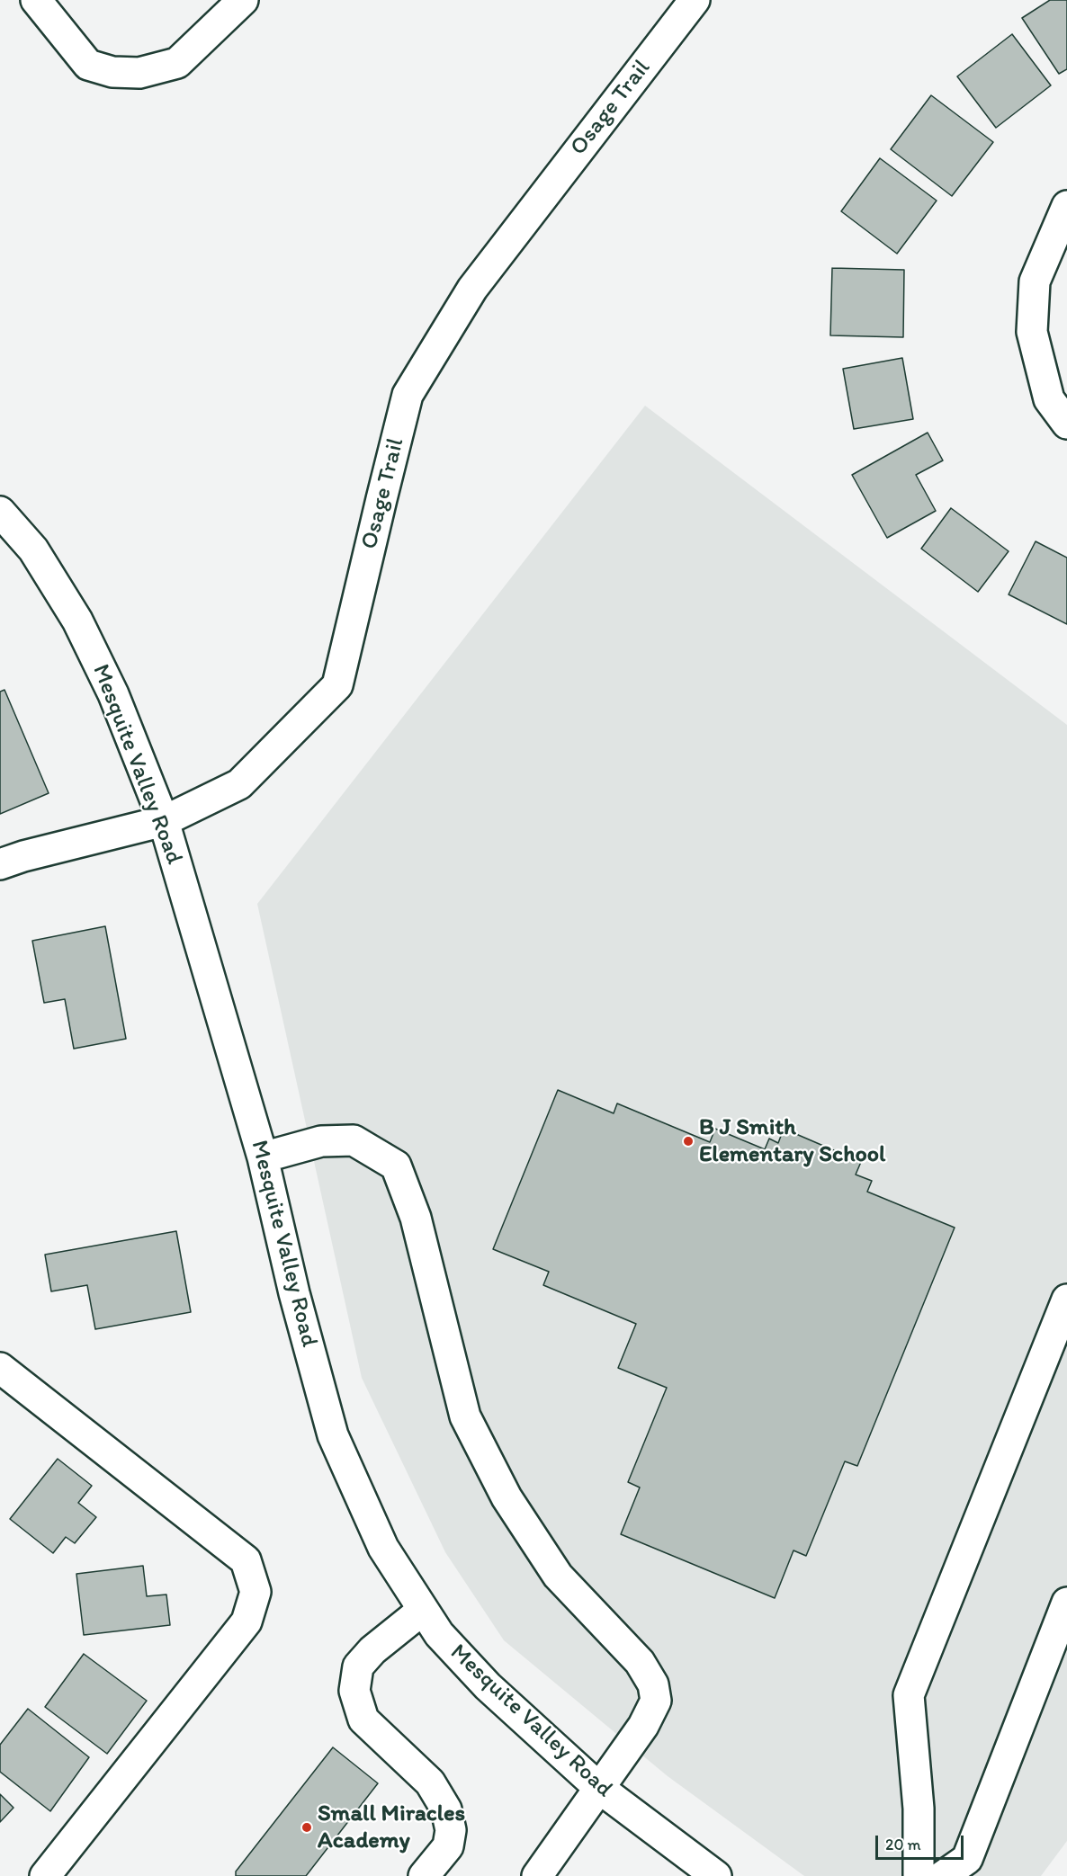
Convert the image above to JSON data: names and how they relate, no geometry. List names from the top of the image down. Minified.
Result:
{"streets":{"street":["Osage Trail","Mesquite Valley Road"]},"crossings":[["Osage Trail","Mesquite Valley Road"]],"places":["B J Smith Elementary School","Small Miracles Academy"],"scale_bar":"20 m"}
